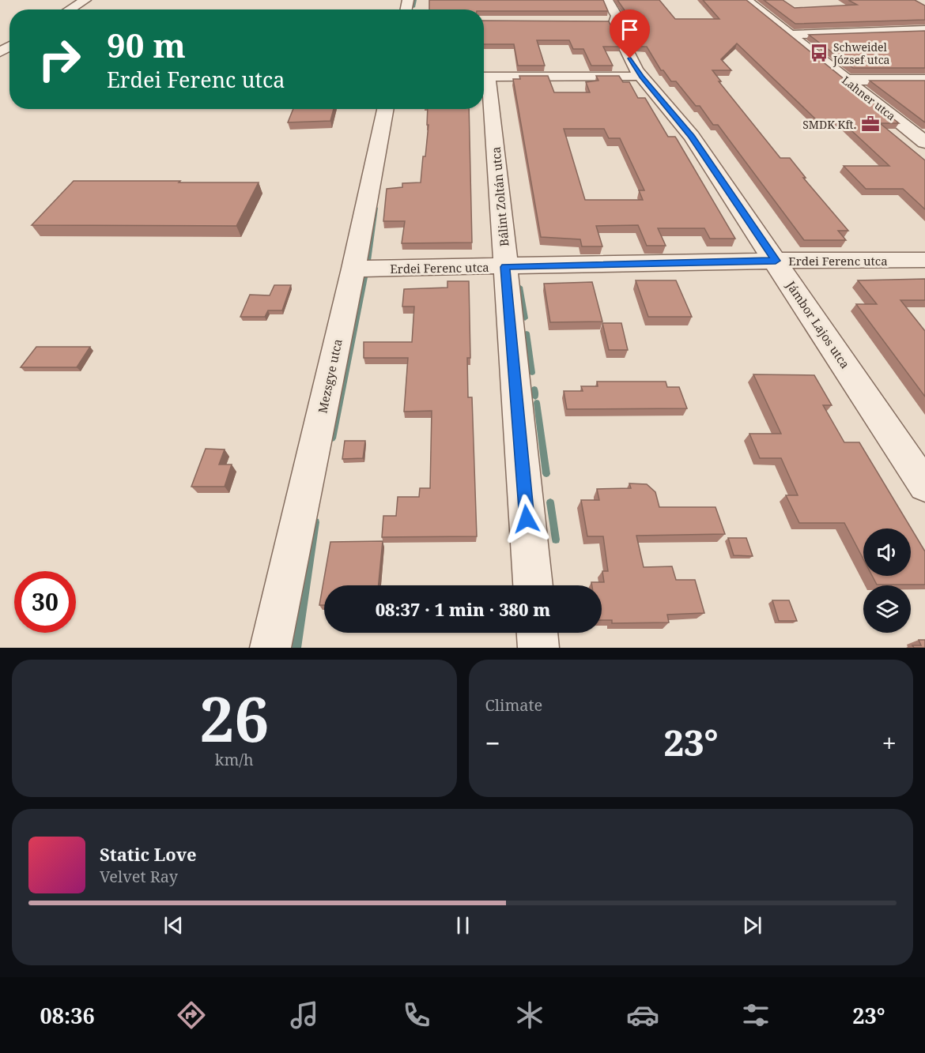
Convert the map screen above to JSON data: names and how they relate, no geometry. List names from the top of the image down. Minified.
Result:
{"streets":{"street":["Lahner utca","Bálint Zoltán utca","Erdei Ferenc utca","Jámbor Lajos utca","Mezsgye utca"]},"crossings":[["Bálint Zoltán utca","Erdei Ferenc utca"],["Erdei Ferenc utca","Jámbor Lajos utca"],["Erdei Ferenc utca","Mezsgye utca"]],"places":{"bus stop":["Schweidel József utca"],"office":["SMDK Kft."]},"page":{"turn":["90 m","Erdei Ferenc utca"],"limit":"30","trip":"08:37 · 1 min · 380 m","tile":[["26","km/h"],"Climate"],"heat":["−","23°","+"],"song":["Static Love","Velvet Ray"],"tabs":["08:36","23°"]}}
